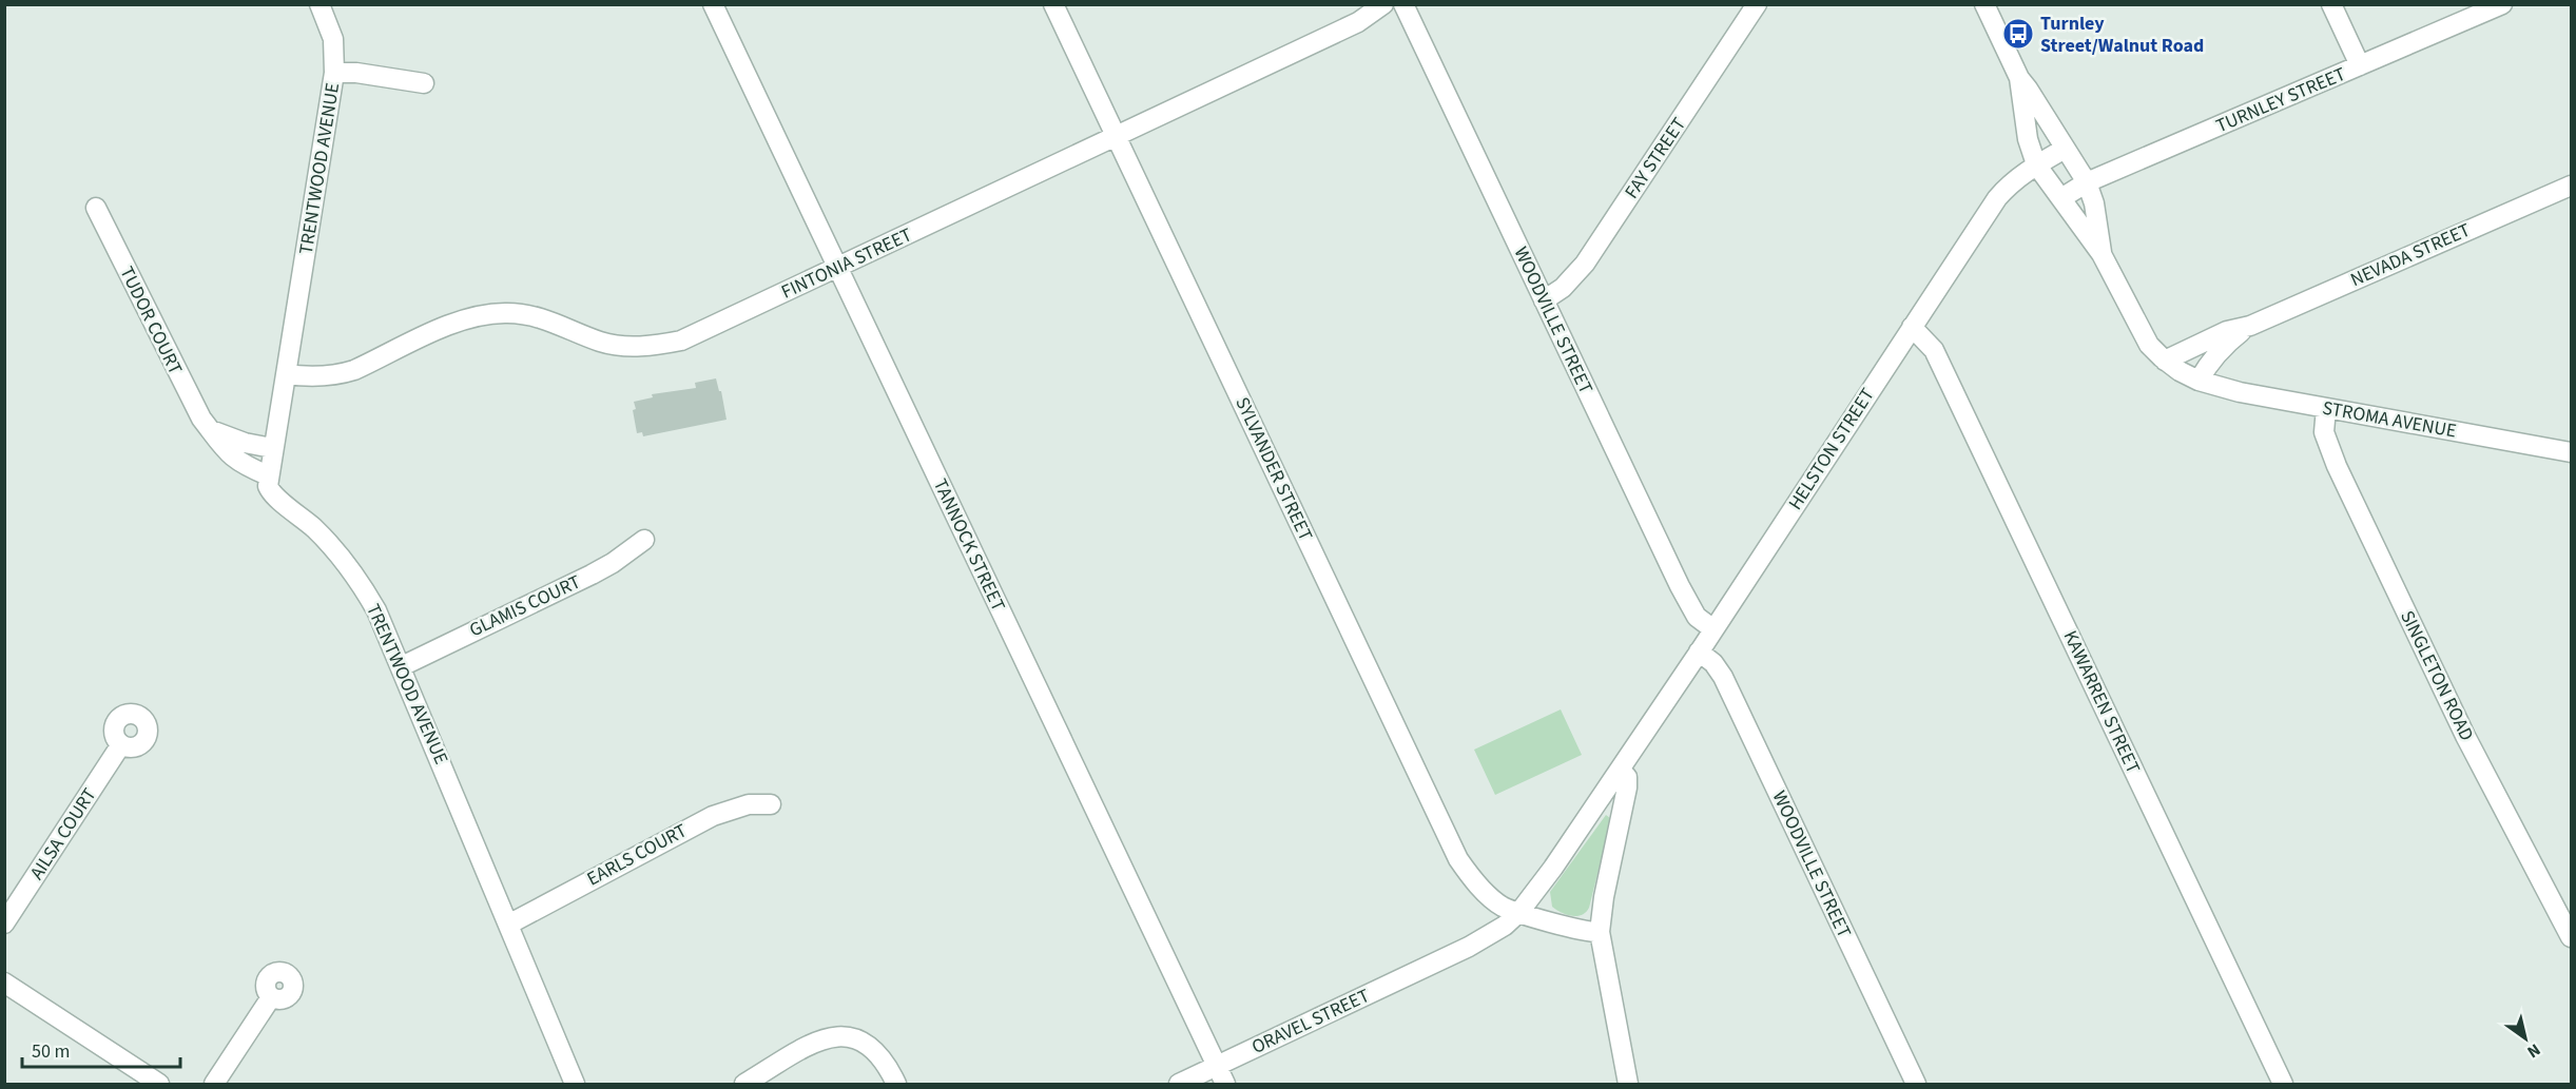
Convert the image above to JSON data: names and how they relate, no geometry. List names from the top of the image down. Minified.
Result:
{"streets":{"street":["TURNLEY STREET","FAY STREET","TRENTWOOD AVENUE","NEVADA STREET","FINTONIA STREET","TUDOR COURT","WOODVILLE STREET","STROMA AVENUE","HELSTON STREET","SYLVANDER STREET","TANNOCK STREET","GLAMIS COURT","SINGLETON ROAD","KAWARREN STREET","AILSA COURT","EARLS COURT","ORAVEL STREET"]},"crossings":[["FAY STREET","WOODVILLE STREET"],["TRENTWOOD AVENUE","FINTONIA STREET"],["TRENTWOOD AVENUE","TUDOR COURT"],["TRENTWOOD AVENUE","GLAMIS COURT"],["TRENTWOOD AVENUE","EARLS COURT"],["NEVADA STREET","STROMA AVENUE"],["FINTONIA STREET","SYLVANDER STREET"],["FINTONIA STREET","TANNOCK STREET"],["WOODVILLE STREET","HELSTON STREET"],["STROMA AVENUE","SINGLETON ROAD"],["HELSTON STREET","SYLVANDER STREET"],["HELSTON STREET","KAWARREN STREET"],["HELSTON STREET","ORAVEL STREET"],["TANNOCK STREET","ORAVEL STREET"]],"places":{"bus stop":["Turnley Street/Walnut Road"]},"scale_bar":"50 m","north":"bottom right"}
